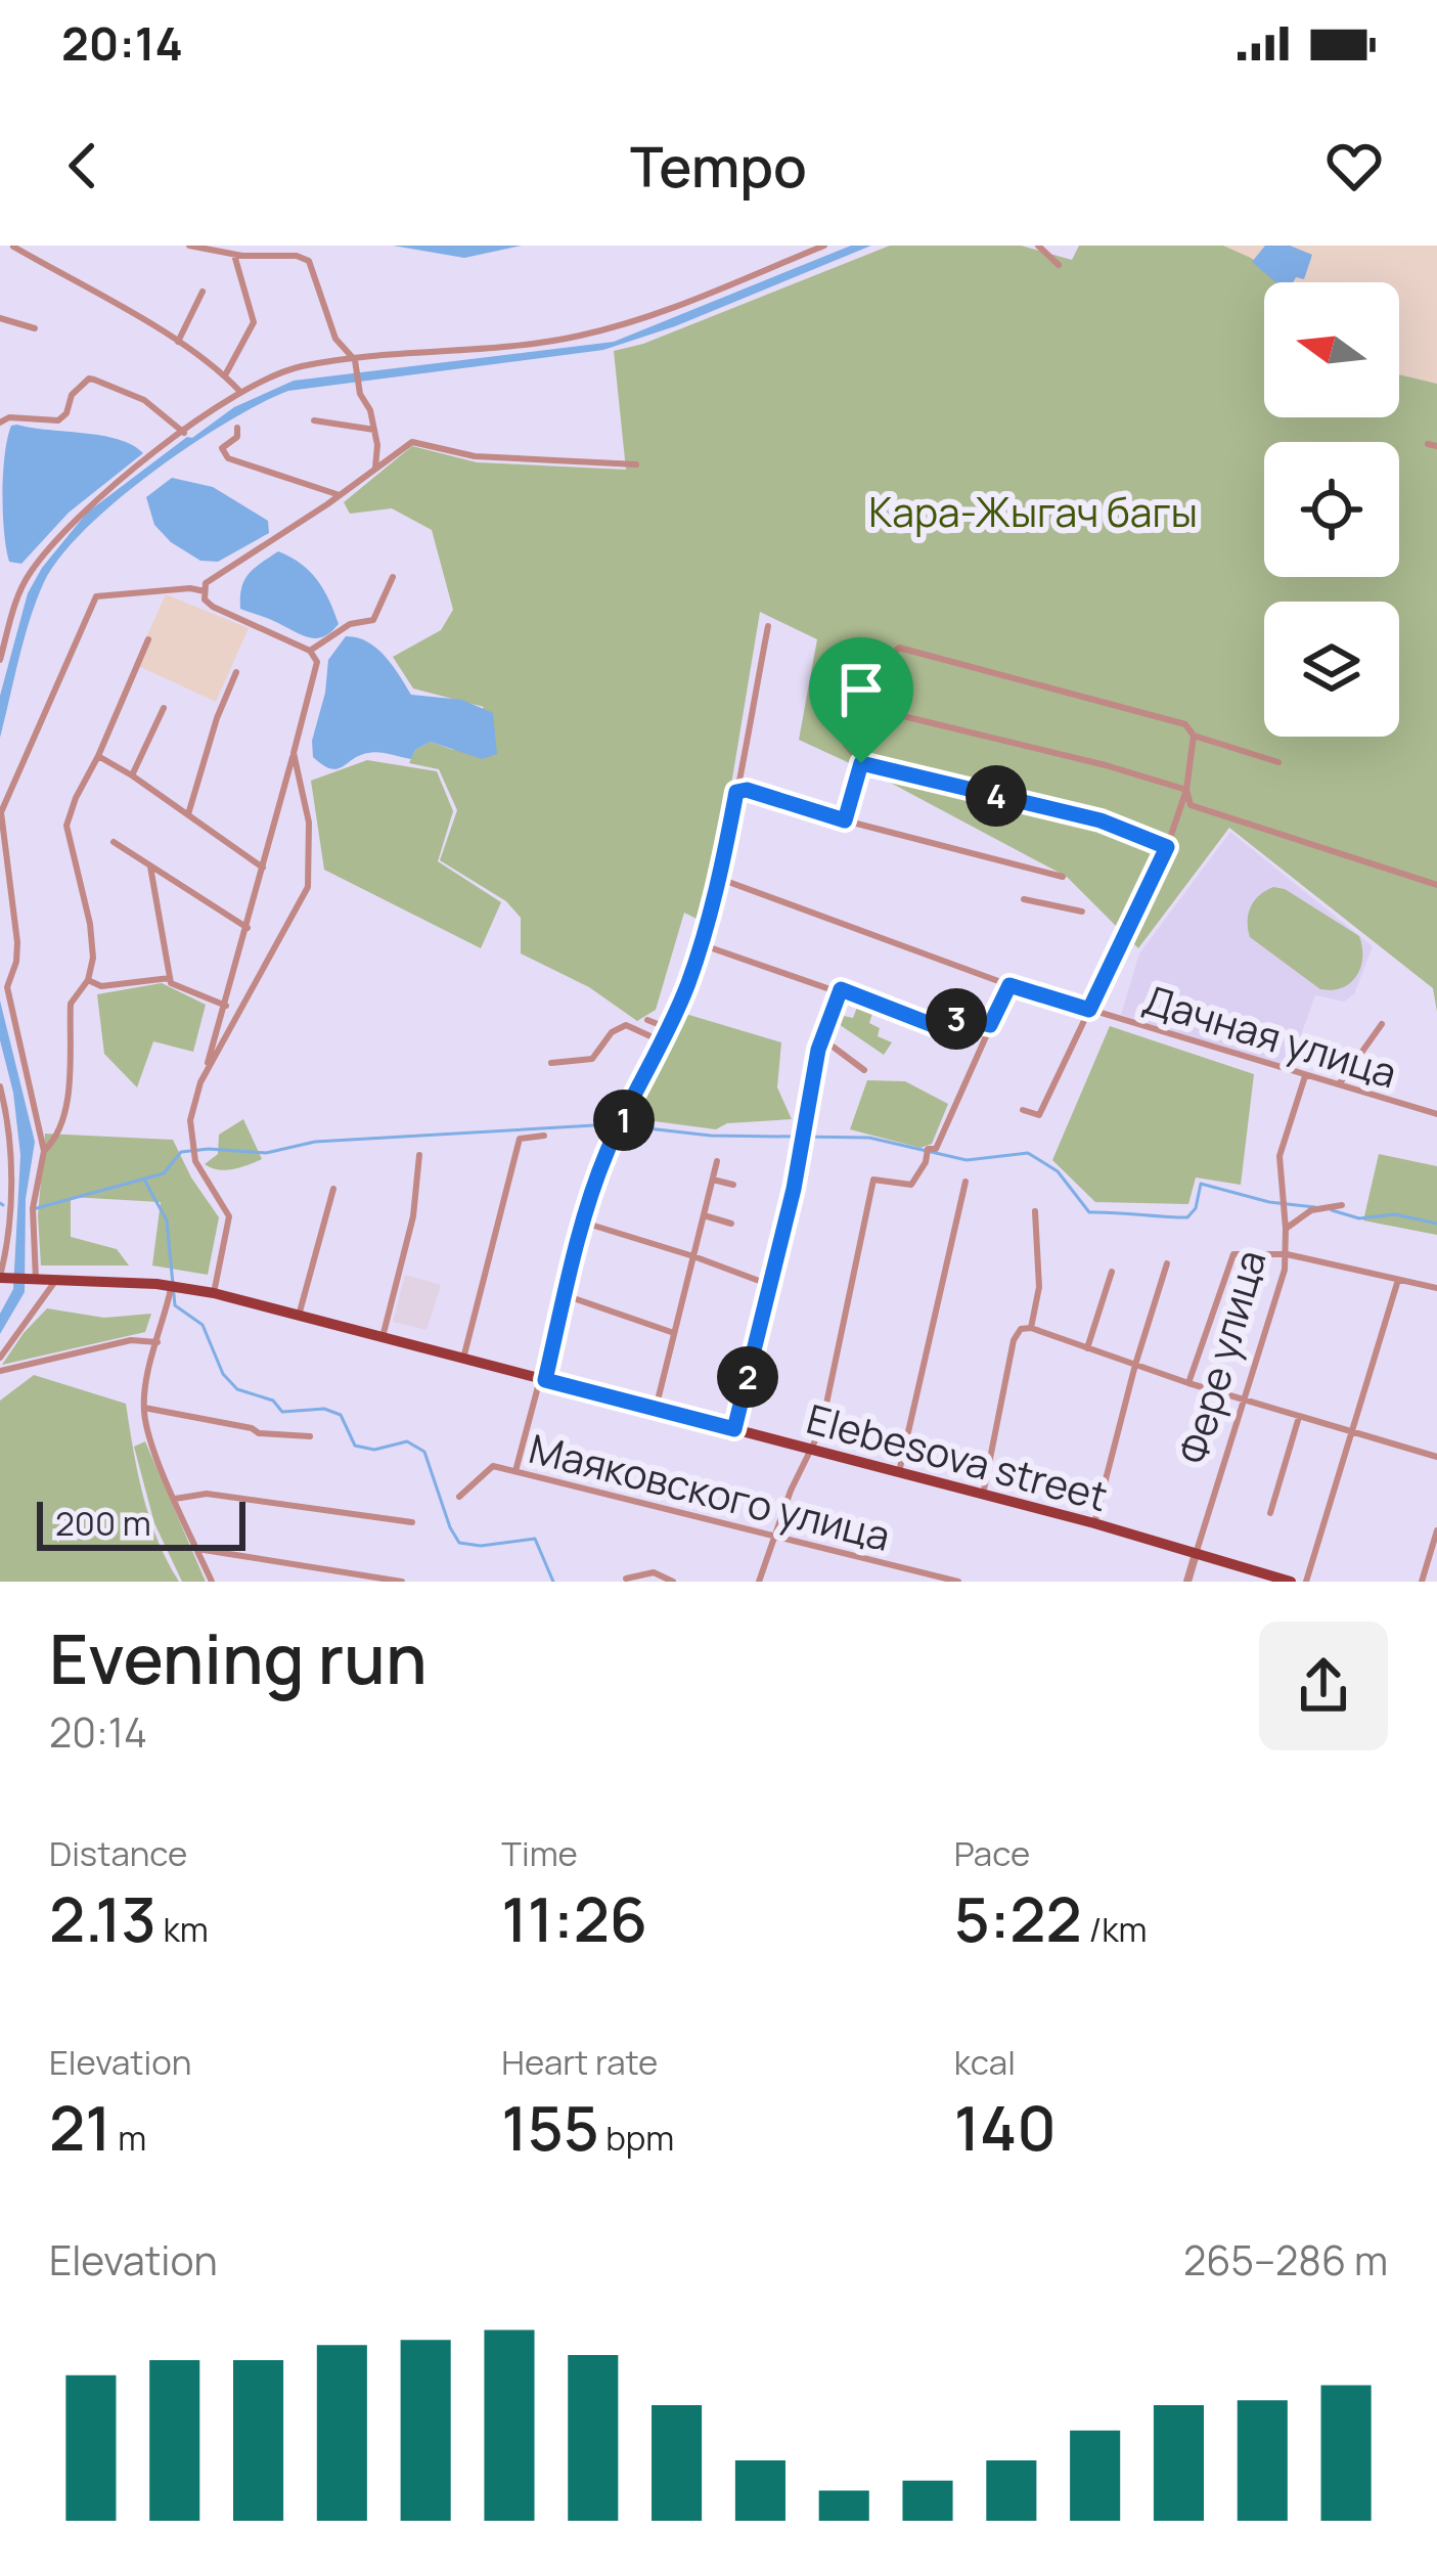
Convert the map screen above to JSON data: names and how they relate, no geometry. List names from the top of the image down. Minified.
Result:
{"streets":{"main road":["Elebesova street"],"street":["Дачная улица","Фере улица","Маяковского улица"]},"crossings":[["Дачная улица","Фере улица"],["Фере улица","Elebesova street"]],"parks":["Кара-Жыгач багы"],"scale_bar":"200 m","north":"left","page":{"status":"20:14","header":"Tempo","pins":["4","3","1","2"],"scale":"200 m","heading":["Evening run","20:14"],"stats":[["Distance","2.13 km"],["Time","11:26"],["Pace","5:22 /km"],["Elevation","21 m"],["Heart rate","155 bpm"],["kcal","140"]],"chart":["Elevation","265–286 m"]}}
